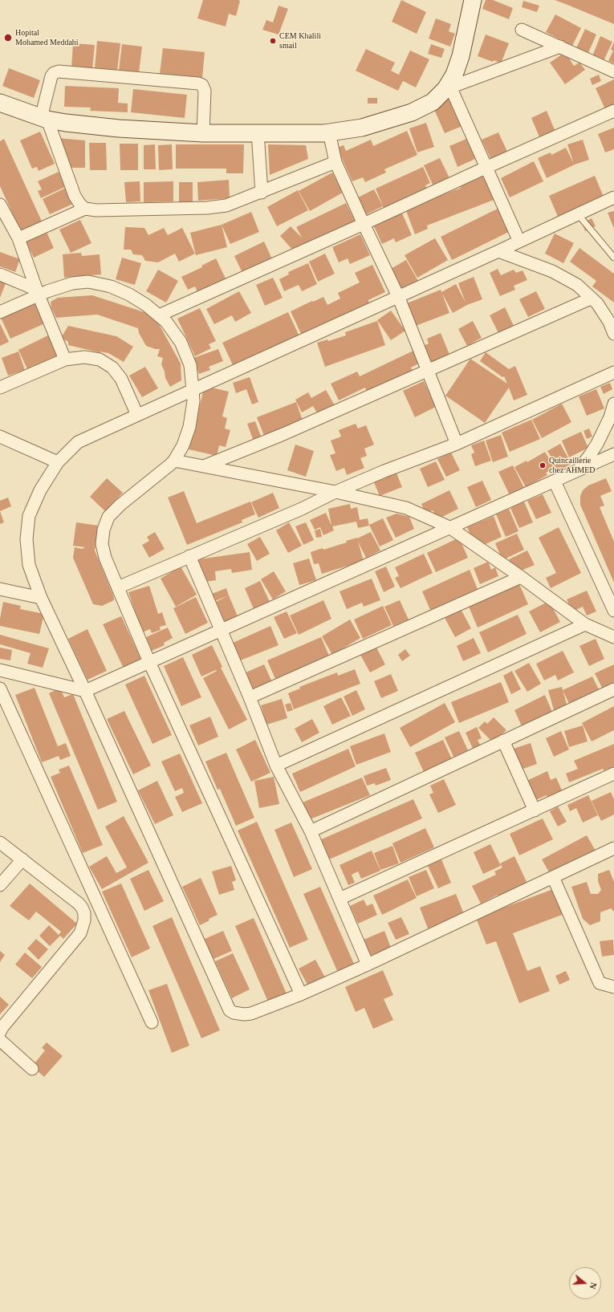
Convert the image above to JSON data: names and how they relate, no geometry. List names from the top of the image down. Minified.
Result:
{"places":["Hopital Mohamed Meddahi","CEM Khalili smail","Quincaillerie chez AHMED"],"north":"right"}
